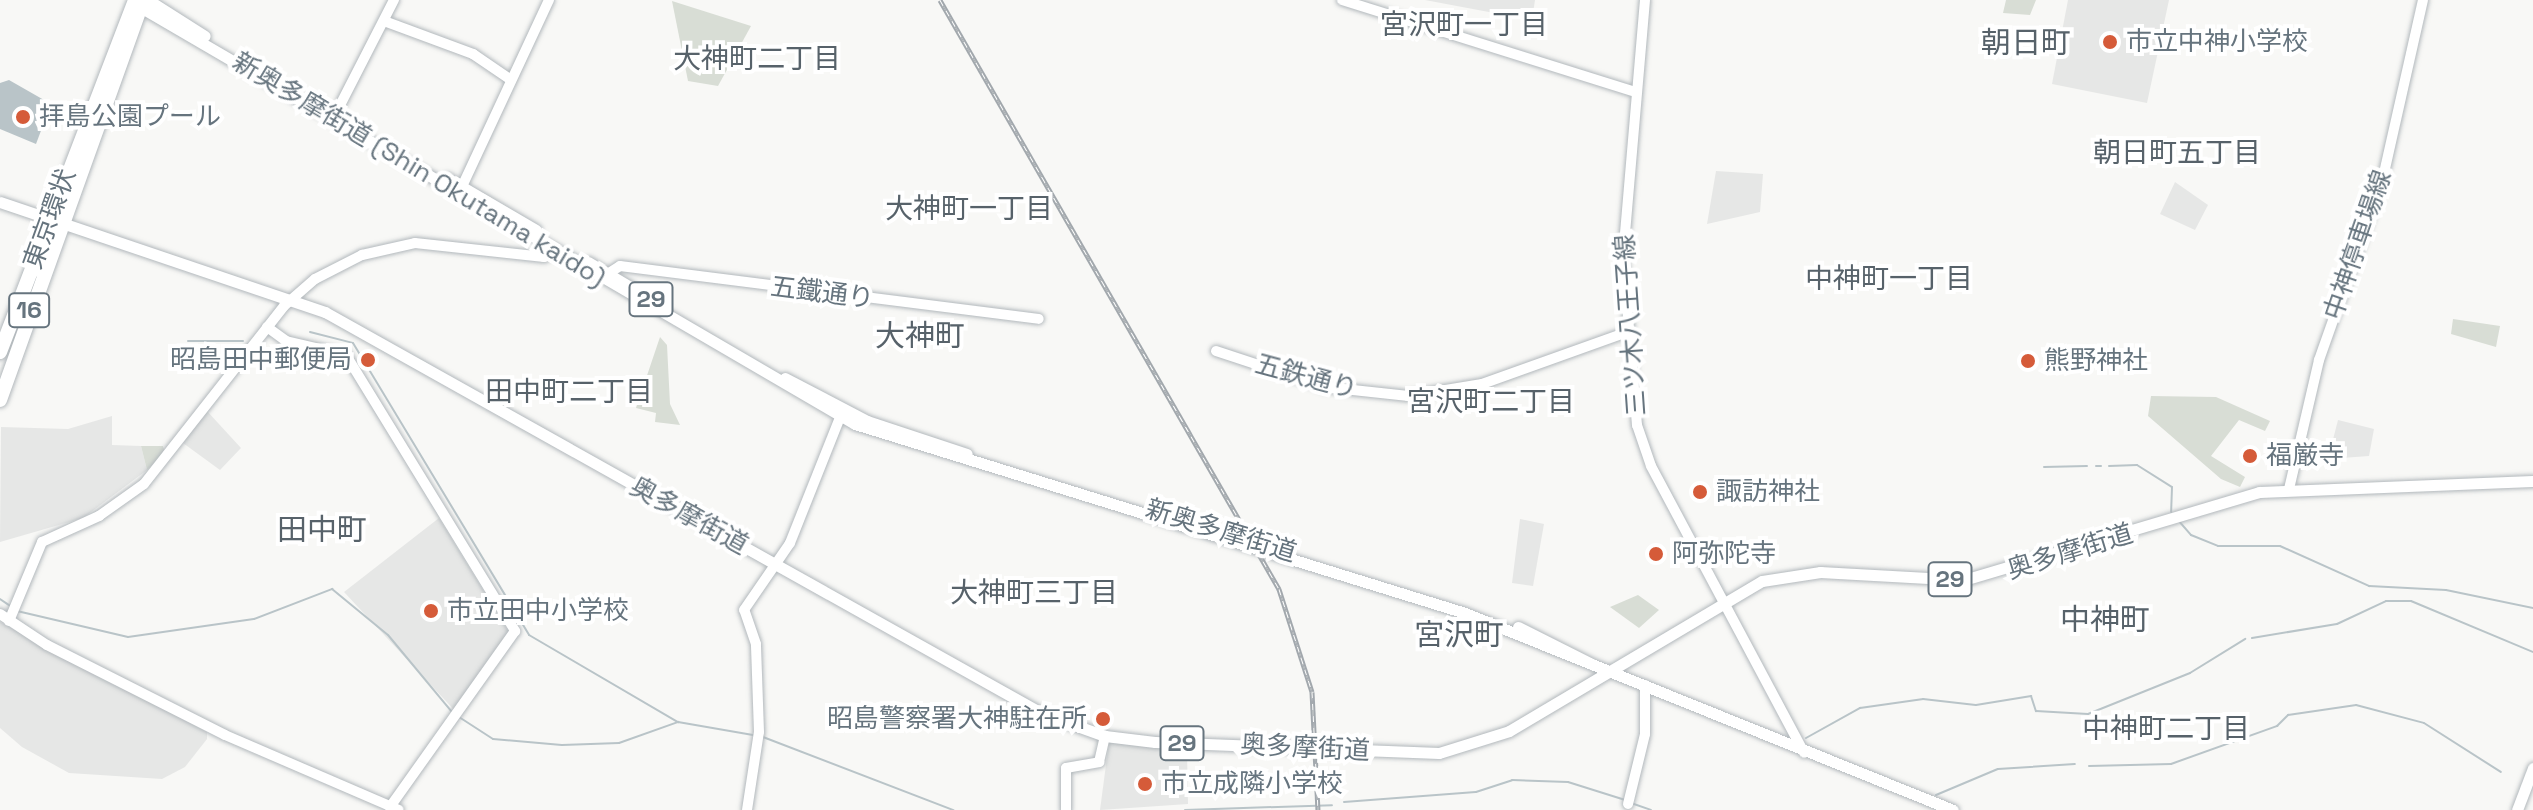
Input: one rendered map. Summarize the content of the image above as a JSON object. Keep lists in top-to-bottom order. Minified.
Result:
{"streets":{"highway":["東京環状","16"],"main road":["新奥多摩街道 (Shin Okutama kaido)","29","奥多摩街道","新奥多摩街道"],"street":["中神停車場線","五鐵通り","三ツ木八王子線","五鉄通り"]},"crossings":[["新奥多摩街道 (Shin Okutama kaido)","東京環状"],["新奥多摩街道 (Shin Okutama kaido)","五鐵通り"],["新奥多摩街道 (Shin Okutama kaido)","29"],["新奥多摩街道 (Shin Okutama kaido)","新奥多摩街道"],["東京環状","29"],["東京環状","奥多摩街道"],["中神停車場線","奥多摩街道"],["三ツ木八王子線","五鉄通り"],["三ツ木八王子線","奥多摩街道"],["三ツ木八王子線","新奥多摩街道"],["奥多摩街道","新奥多摩街道"]],"districts":["宮沢町一丁目","朝日町","大神町二丁目","朝日町五丁目","大神町一丁目","中神町一丁目","大神町","田中町二丁目","宮沢町二丁目","田中町","大神町三丁目","中神町","宮沢町","中神町二丁目"],"places":["市立中神小学校","拝島公園プール","昭島田中郵便局","熊野神社","福厳寺","諏訪神社","阿弥陀寺","市立田中小学校","昭島警察署大神駐在所","市立成隣小学校"]}
